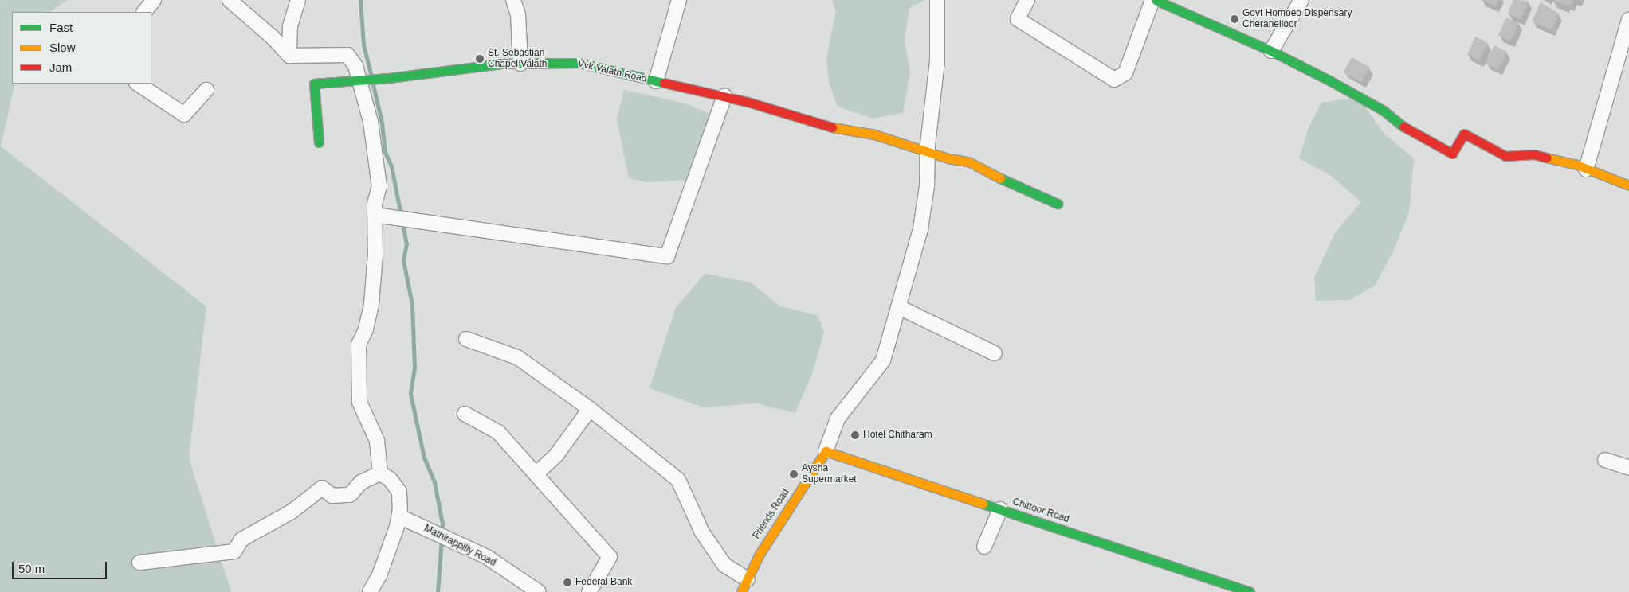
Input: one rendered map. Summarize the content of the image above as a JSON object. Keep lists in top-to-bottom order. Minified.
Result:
{"streets":{"street":["Vvk Valath Road","Chittoor Road","Friends Road","Mathirappilly Road"]},"crossings":[["Chittoor Road","Friends Road"]],"places":["Govt Homoeo Dispensary Cheranelloor","St. Sebastian Chapel Valath","Hotel Chitharam","Aysha Supermarket","Federal Bank"],"legend":["Fast","Slow","Jam"],"scale_bar":"50 m"}
